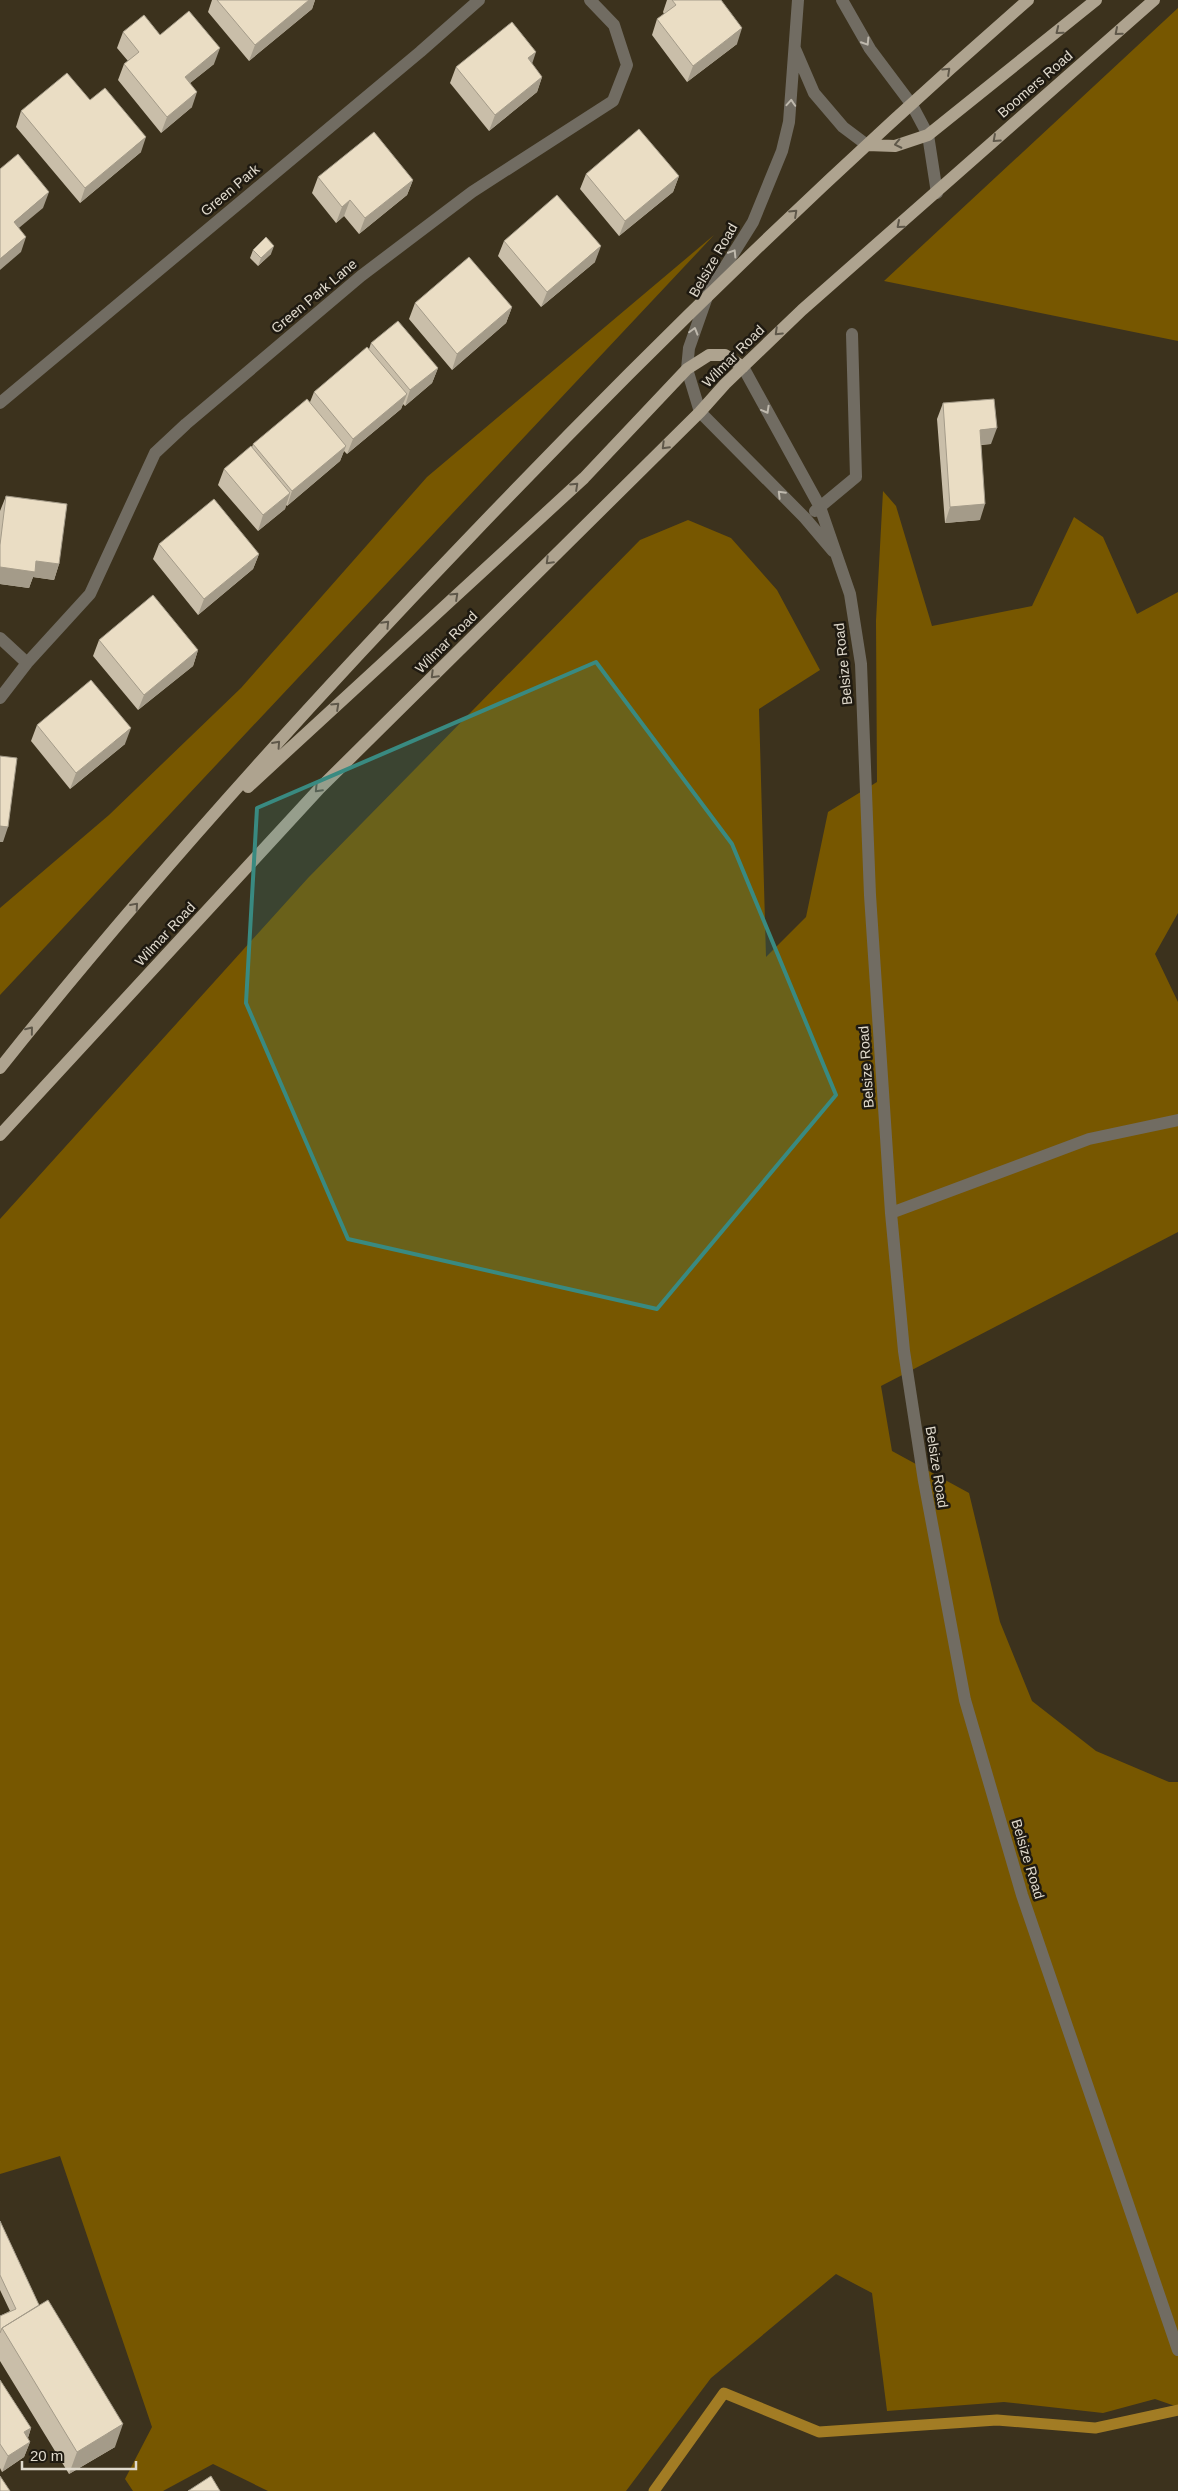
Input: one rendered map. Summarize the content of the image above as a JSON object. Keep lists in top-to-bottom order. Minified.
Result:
{"streets":{"main road":["Boomers Road","Wilmar Road"],"street":["Green Park","Belsize Road","Green Park Lane"]},"crossings":[["Boomers Road","Wilmar Road"],["Belsize Road","Wilmar Road"]],"scale_bar":"20 m"}
